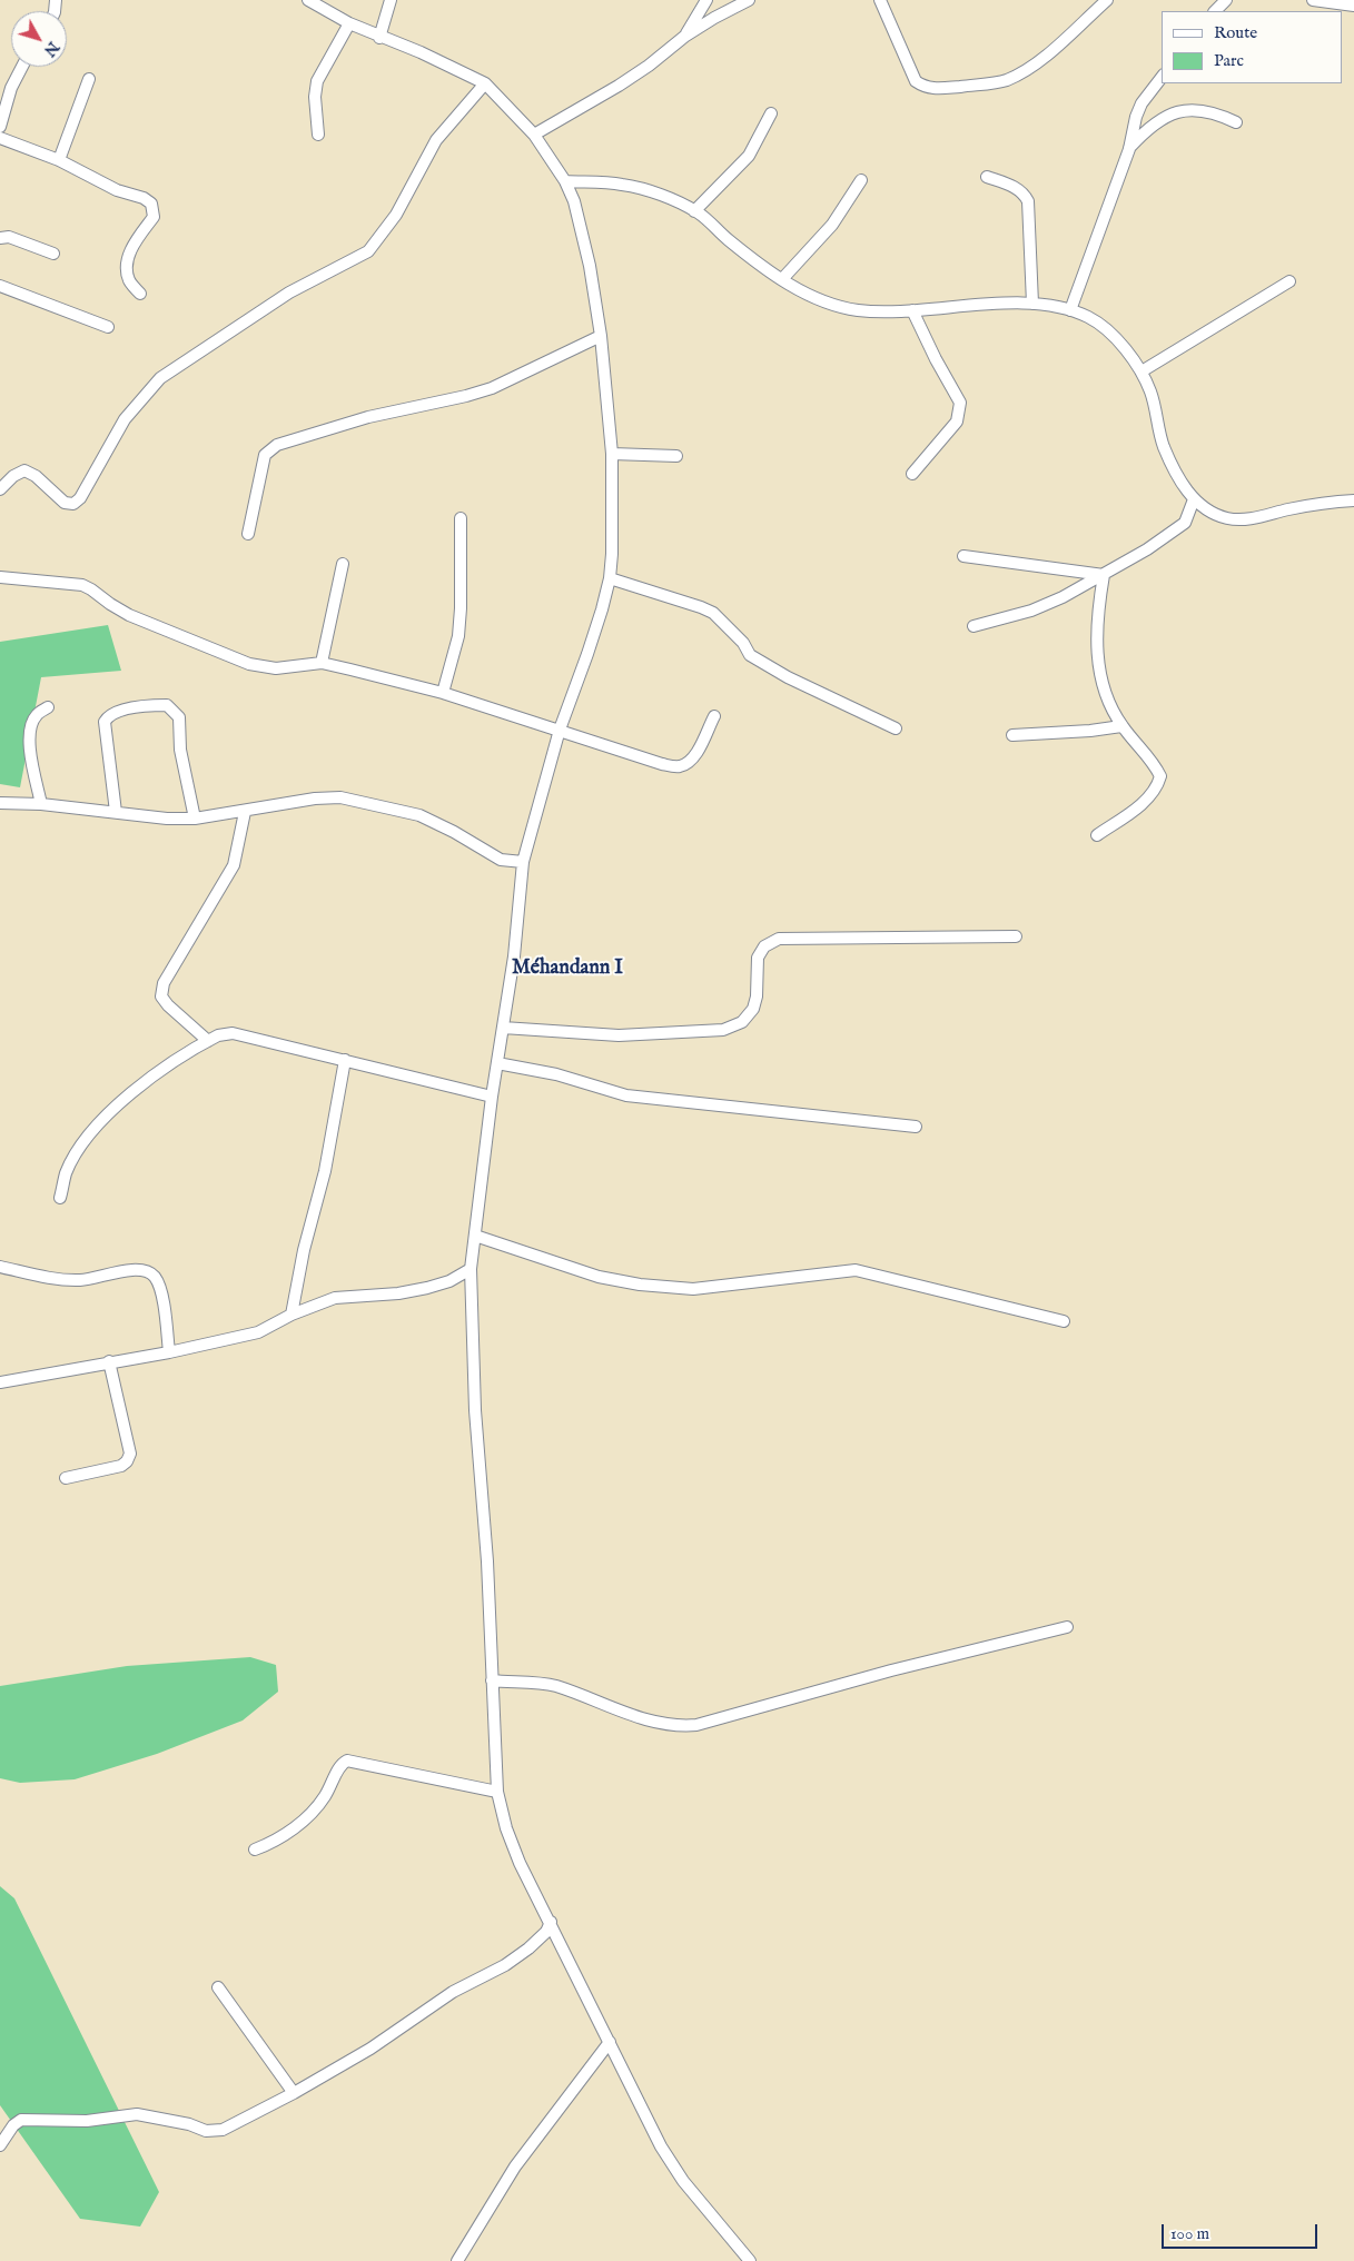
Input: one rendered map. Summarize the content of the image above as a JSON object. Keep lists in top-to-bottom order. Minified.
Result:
{"districts":["Méhandann I"],"legend":["Route","Parc"],"scale_bar":"100 m","north":"bottom right"}
